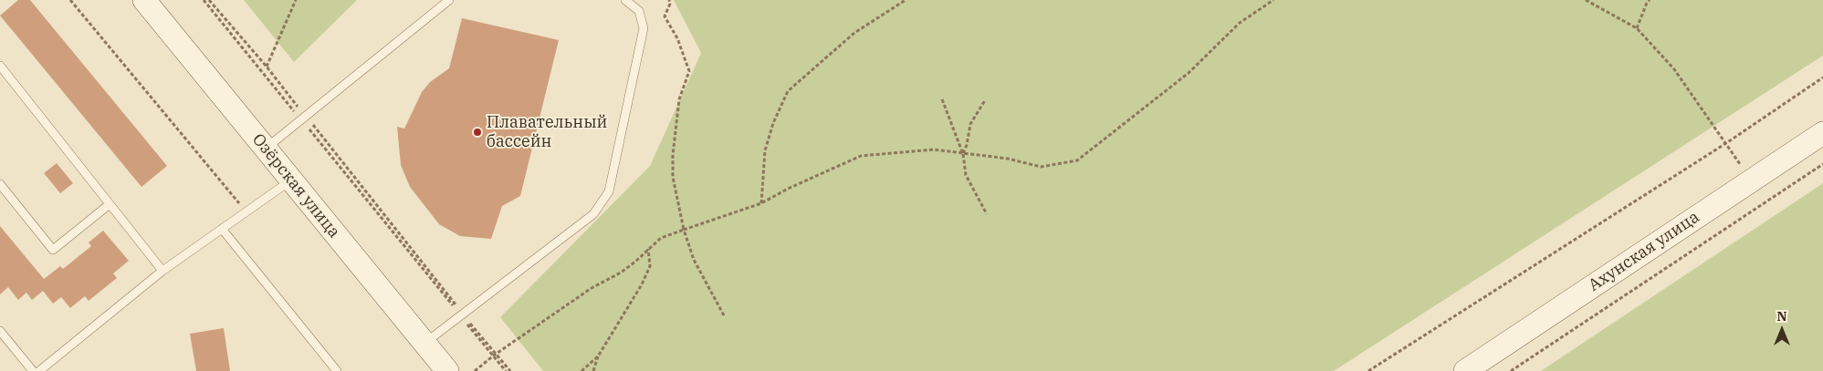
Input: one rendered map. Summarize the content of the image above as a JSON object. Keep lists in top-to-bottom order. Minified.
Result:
{"streets":{"main road":["Озёрская улица","Ахунская улица"]},"places":["Плавательный бассейн"],"north":"top"}
